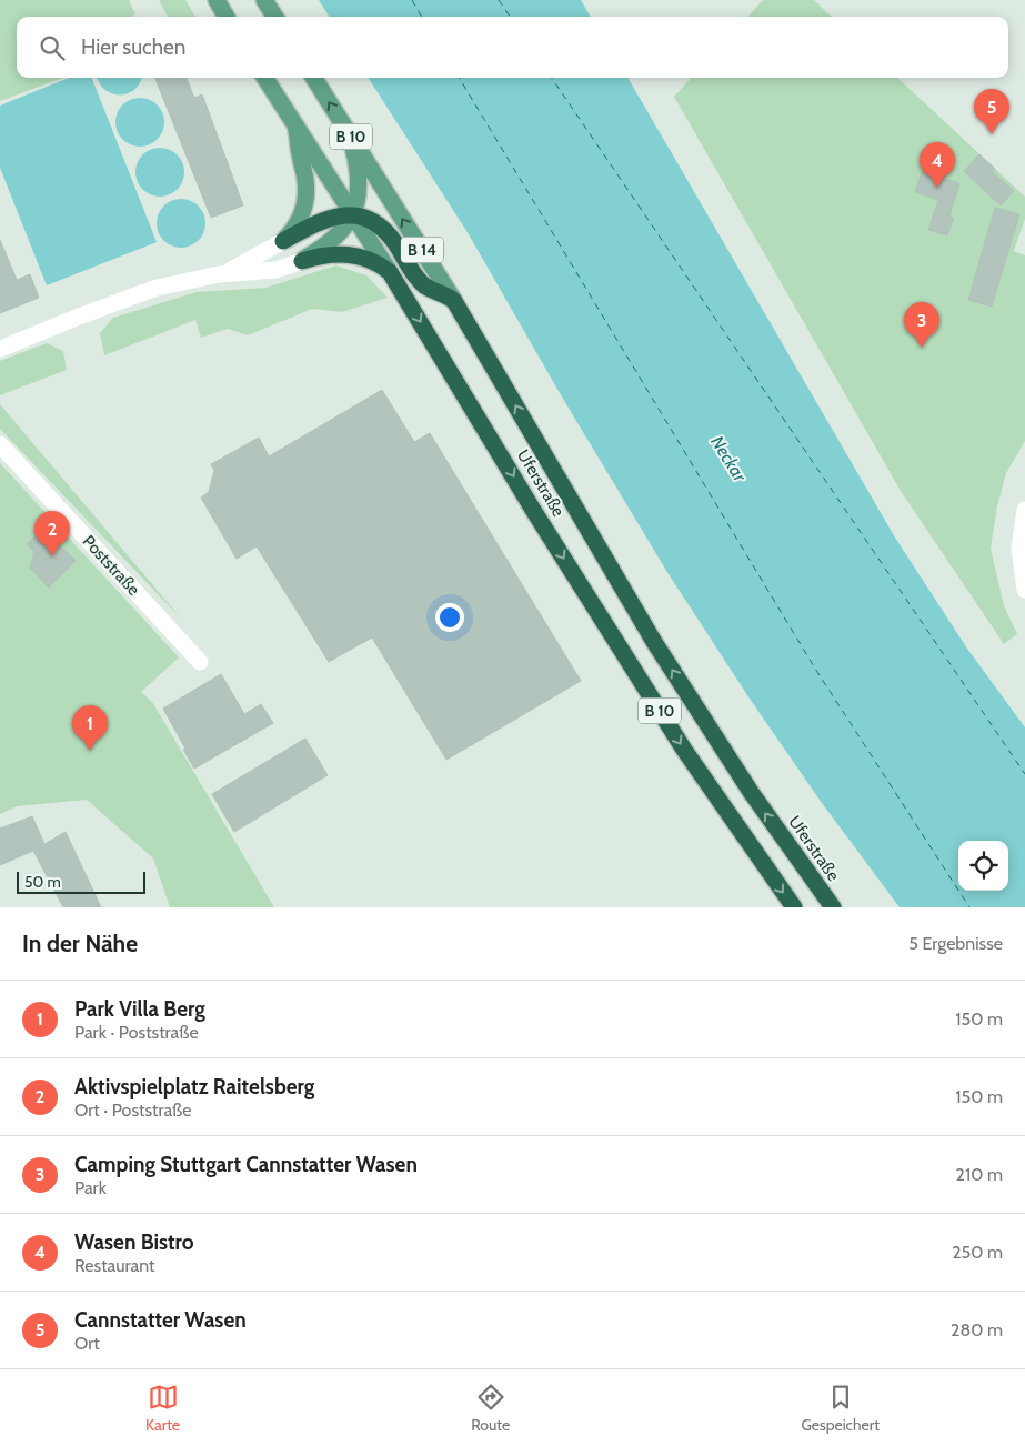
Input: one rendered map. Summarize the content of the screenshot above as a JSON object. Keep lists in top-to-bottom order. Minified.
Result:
{"streets":{"highway":["B 10","Uferstraße"],"main road":["B 14"],"street":["Poststraße"]},"water":["Neckar"],"scale_bar":"50 m","page":{"search":"Hier suchen","pins":["5","4","3","2","1"],"scale":"50 m","heading":["In der Nähe","5 Ergebnisse"],"list":[{"mark":"1","name":"Park Villa Berg","note":"Park · Poststraße","value":"150 m"},{"mark":"2","name":"Aktivspielplatz Raitelsberg","note":"Ort · Poststraße","value":"150 m"},{"mark":"3","name":"Camping Stuttgart Cannstatter Wasen","note":"Park","value":"210 m"},{"mark":"4","name":"Wasen Bistro","note":"Restaurant","value":"250 m"},{"mark":"5","name":"Cannstatter Wasen","note":"Ort","value":"280 m"}],"nav":["Karte","Route","Gespeichert"]}}
